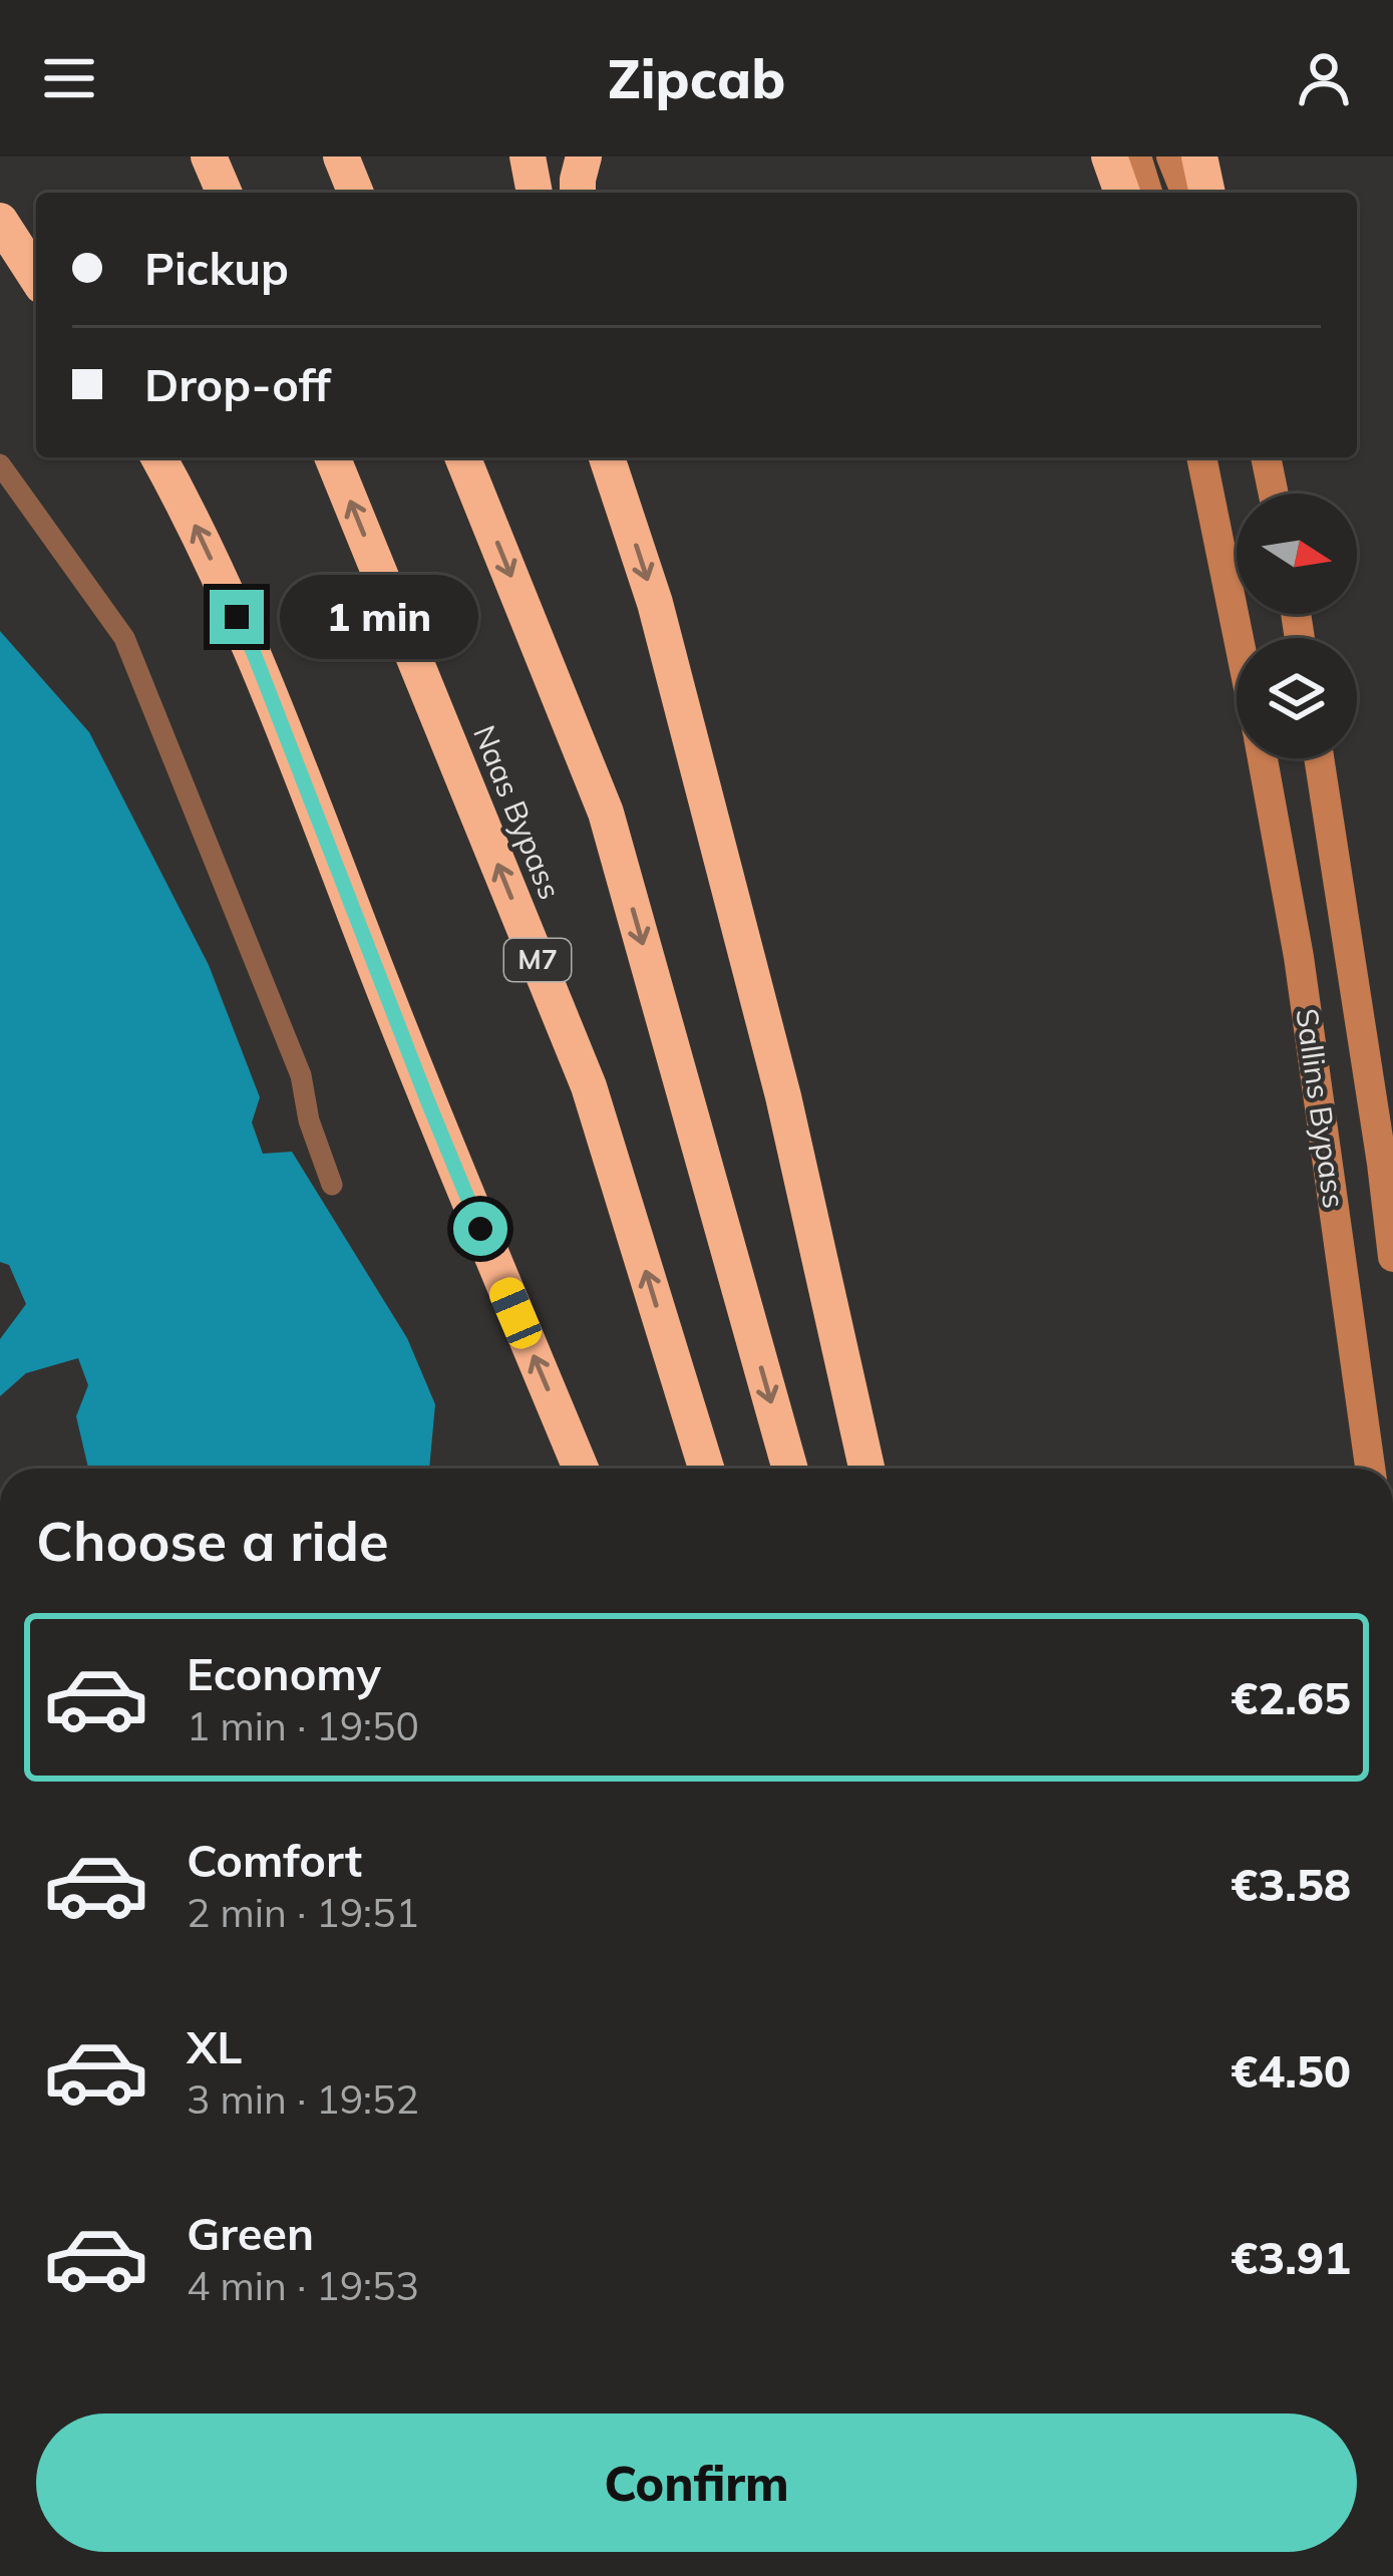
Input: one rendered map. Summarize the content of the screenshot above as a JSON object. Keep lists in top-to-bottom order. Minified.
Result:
{"streets":{"highway":["Naas Bypass","M7"],"main road":["Sallins Bypass"]},"north":"right","page":{"header":"Zipcab","banner":["Pickup","Drop-off"],"bubble":"1 min","heading":"Choose a ride","list":[{"name":"Economy","note":"1 min · 19:50","value":"€2.65"},{"name":"Comfort","note":"2 min · 19:51","value":"€3.58"},{"name":"XL","note":"3 min · 19:52","value":"€4.50"},{"name":"Green","note":"4 min · 19:53","value":"€3.91"}],"buttons":"Confirm"}}
